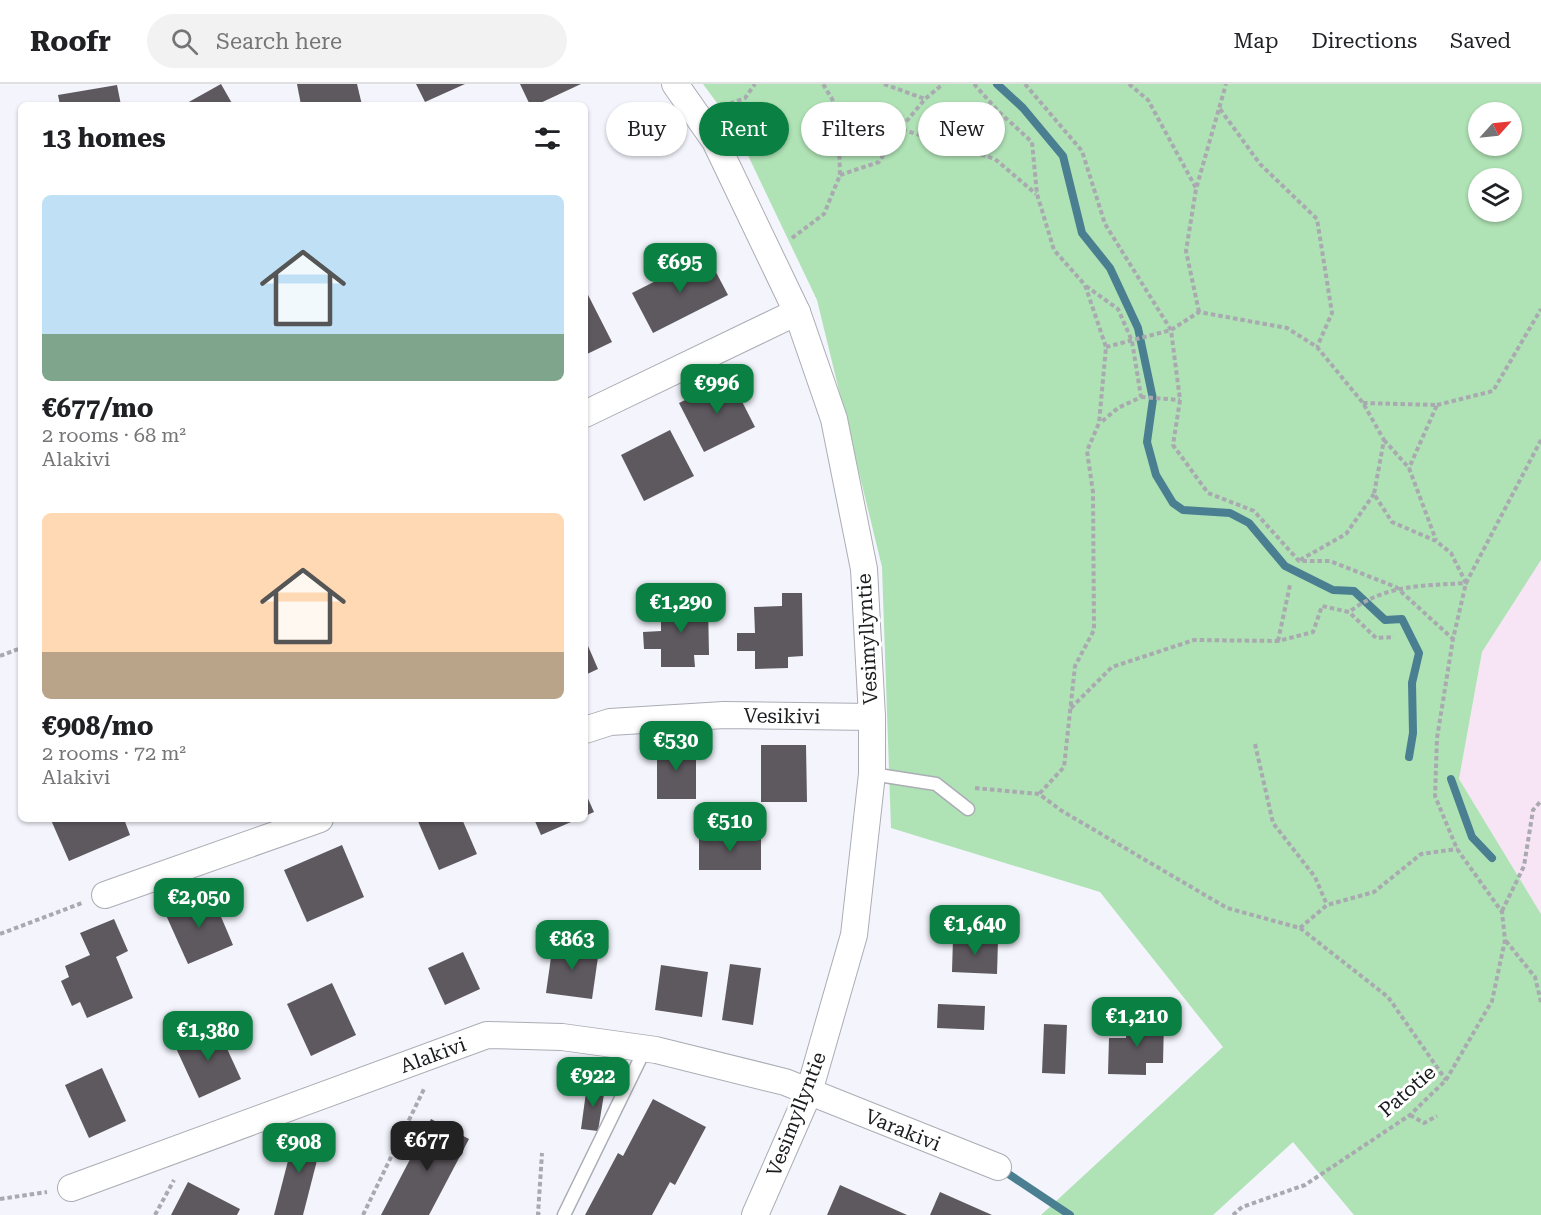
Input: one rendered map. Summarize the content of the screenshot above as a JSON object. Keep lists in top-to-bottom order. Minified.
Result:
{"streets":{"street":["Vesimyllyntie","Vesikivi","Alakivi","Varakivi"],"path":["Patotie"]},"crossings":[["Vesimyllyntie","Vesikivi"],["Vesimyllyntie","Alakivi"],["Vesimyllyntie","Varakivi"],["Alakivi","Varakivi"]],"north":"top right","page":{"header":"Roofr","search":"Search here","nav":["Map","Directions","Saved"],"chip":["Buy","Rent","Filters","New"],"heading":"13 homes","list":[{"name":"€677/mo","note":"2 rooms · 68 m² · Alakivi"},{"name":"€908/mo","note":"2 rooms · 72 m² · Alakivi"}],"price":["€695","€996","€1,290","€530","€510","€2,050","€1,640","€863","€1,210","€1,380","€922","€677","€908"]}}
